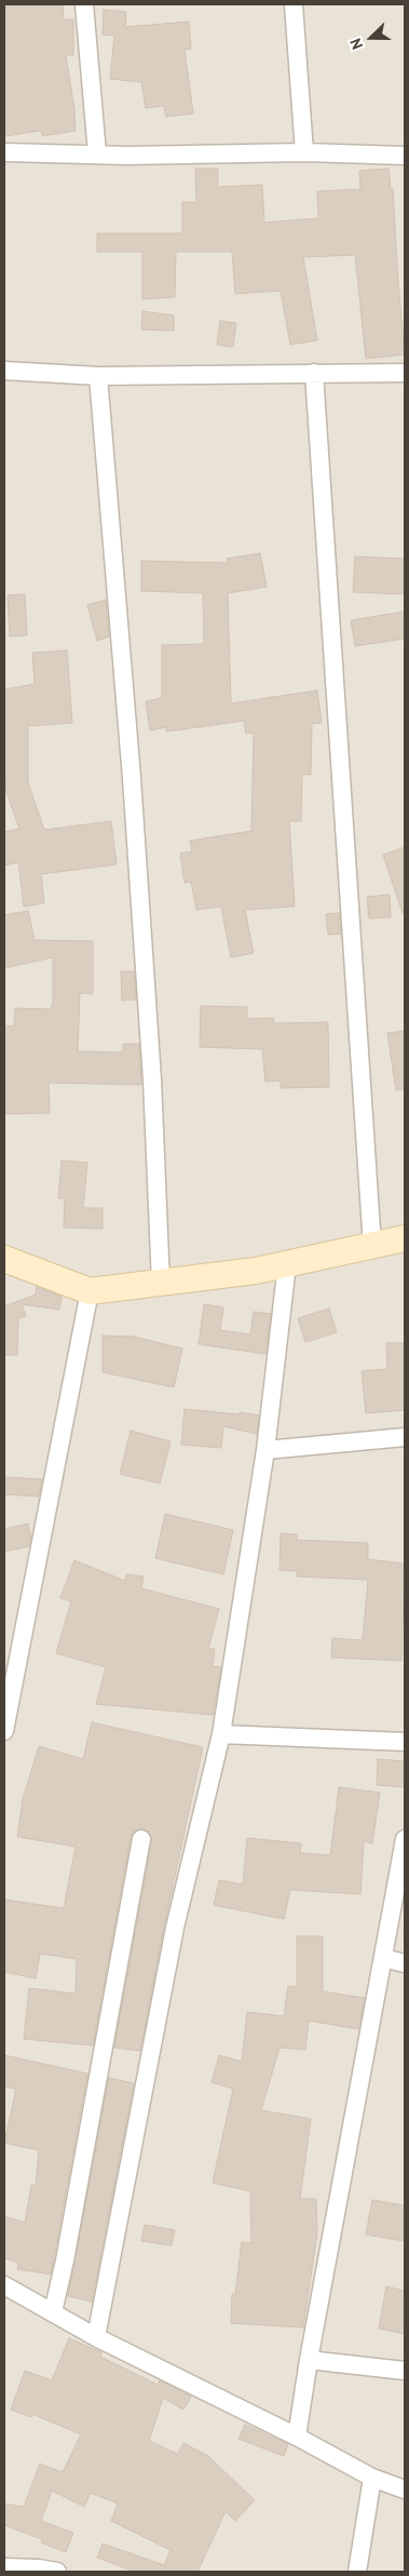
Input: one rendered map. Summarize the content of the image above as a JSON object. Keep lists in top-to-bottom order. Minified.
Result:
{"north":"left"}
